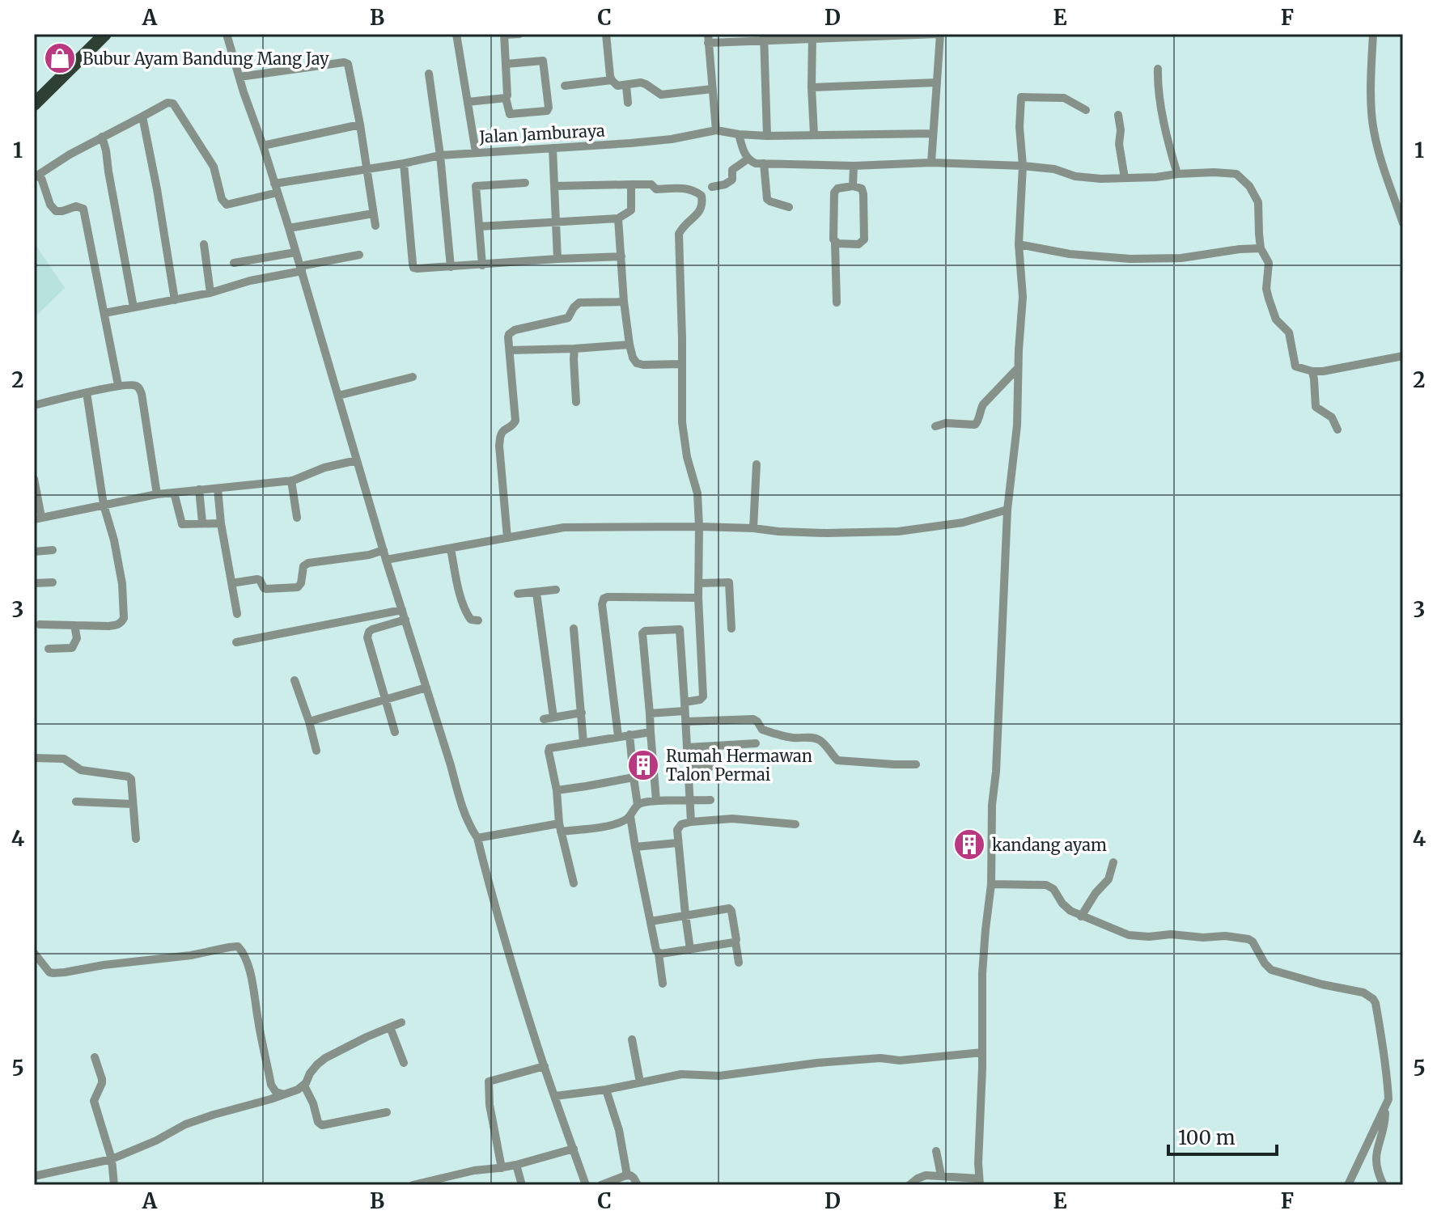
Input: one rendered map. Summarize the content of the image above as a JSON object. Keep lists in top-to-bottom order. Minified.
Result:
{"streets":{"street":["Jalan Jamburaya"]},"places":{"shop":["Bubur Ayam Bandung Mang Jay"],"building":["Rumah Hermawan Talon Permai","kandang ayam"]},"scale_bar":"100 m","grid":{"columns":["A","B","C","D","E","F"],"rows":["1","2","3","4","5"]}}
